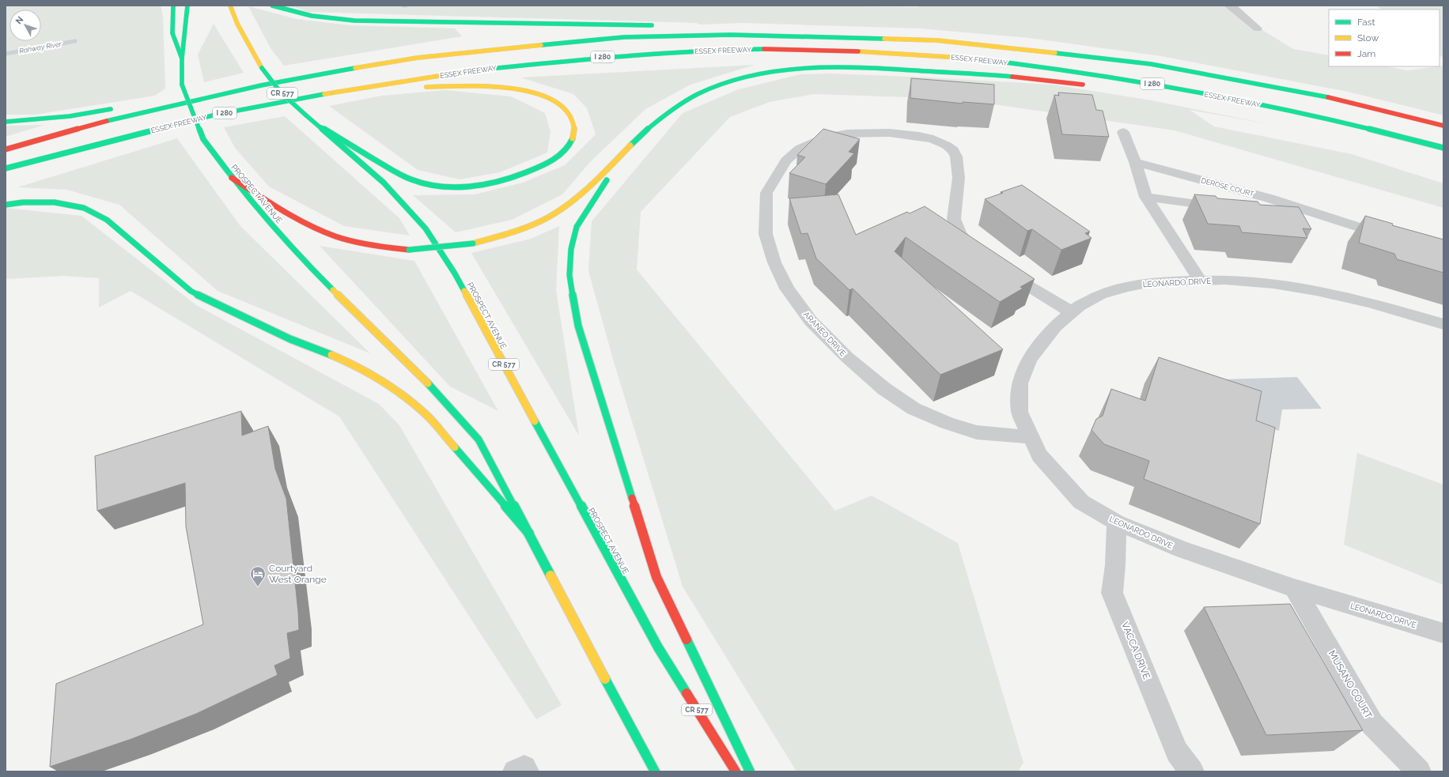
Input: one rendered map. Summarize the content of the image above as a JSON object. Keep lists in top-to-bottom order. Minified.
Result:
{"streets":{"main road":["ESSEX FREEWAY","I 280","CR 577","PROSPECT AVENUE"],"street":["DEROSE COURT","LEONARDO DRIVE","ARANEO DRIVE","VACCA DRIVE","MUSANO COURT"]},"crossings":[["LEONARDO DRIVE","ARANEO DRIVE"],["LEONARDO DRIVE","VACCA DRIVE"],["LEONARDO DRIVE","MUSANO COURT"]],"water":["Rahway River"],"places":{"hotel":["Courtyard West Orange"]},"legend":["Fast","Slow","Jam"],"north":"top left"}
